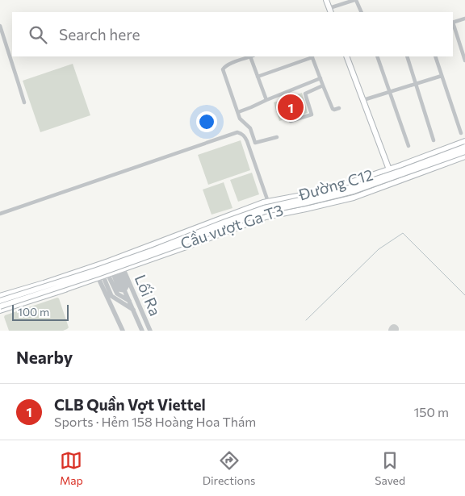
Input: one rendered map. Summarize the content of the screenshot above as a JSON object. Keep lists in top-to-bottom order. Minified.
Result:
{"streets":{"main road":["Đường C12","Cầu vượt Ga T3"],"street":["Lối Ra"]},"crossings":[["Đường C12","Cầu vượt Ga T3"],["Đường C12","Lối Ra"]],"scale_bar":"100 m","page":{"search":"Search here","pins":"1","scale":"100 m","heading":"Nearby","list":[{"mark":"1","name":"CLB Quần Vợt Viettel","note":"Sports · Hẻm 158 Hoàng Hoa Thám","value":"150 m"}],"nav":["Map","Directions","Saved"]}}
